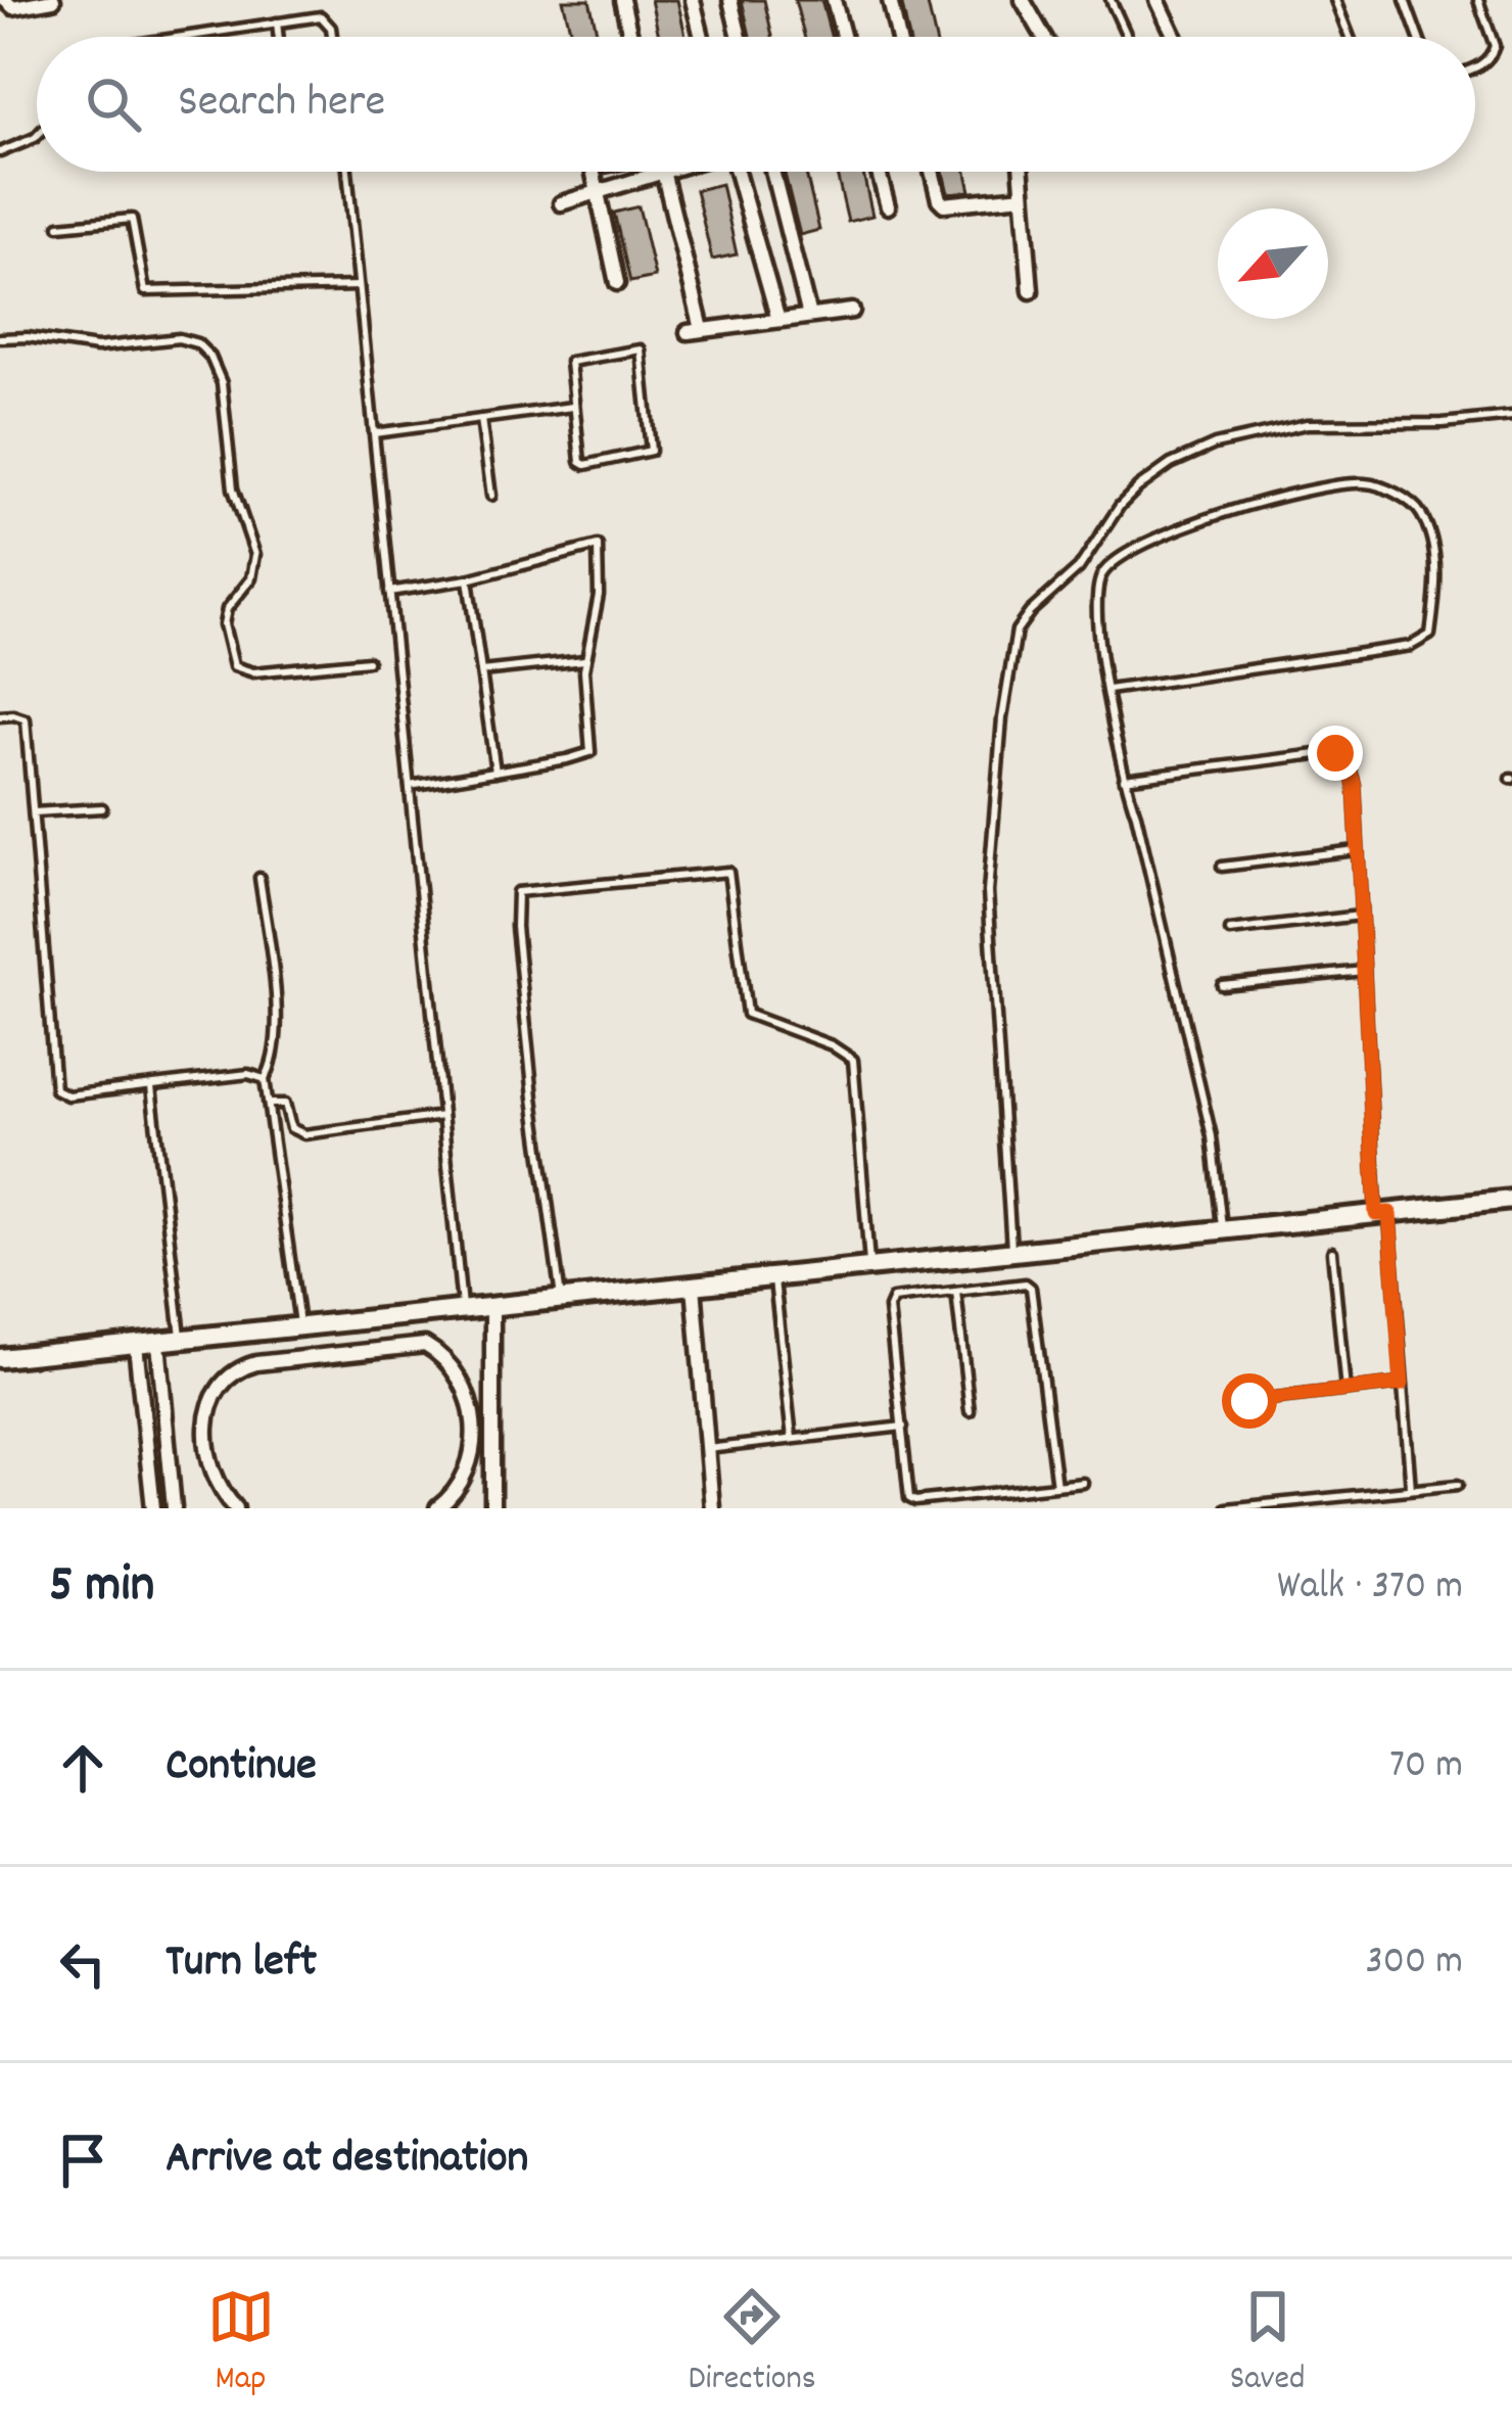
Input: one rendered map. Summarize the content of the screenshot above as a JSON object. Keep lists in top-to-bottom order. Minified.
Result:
{"north":"bottom left","page":{"search":"Search here","heading":["5 min","Walk · 370 m"],"list":[["Continue","70 m"],["Turn left","300 m"],"Arrive at destination"],"nav":["Map","Directions","Saved"]}}
